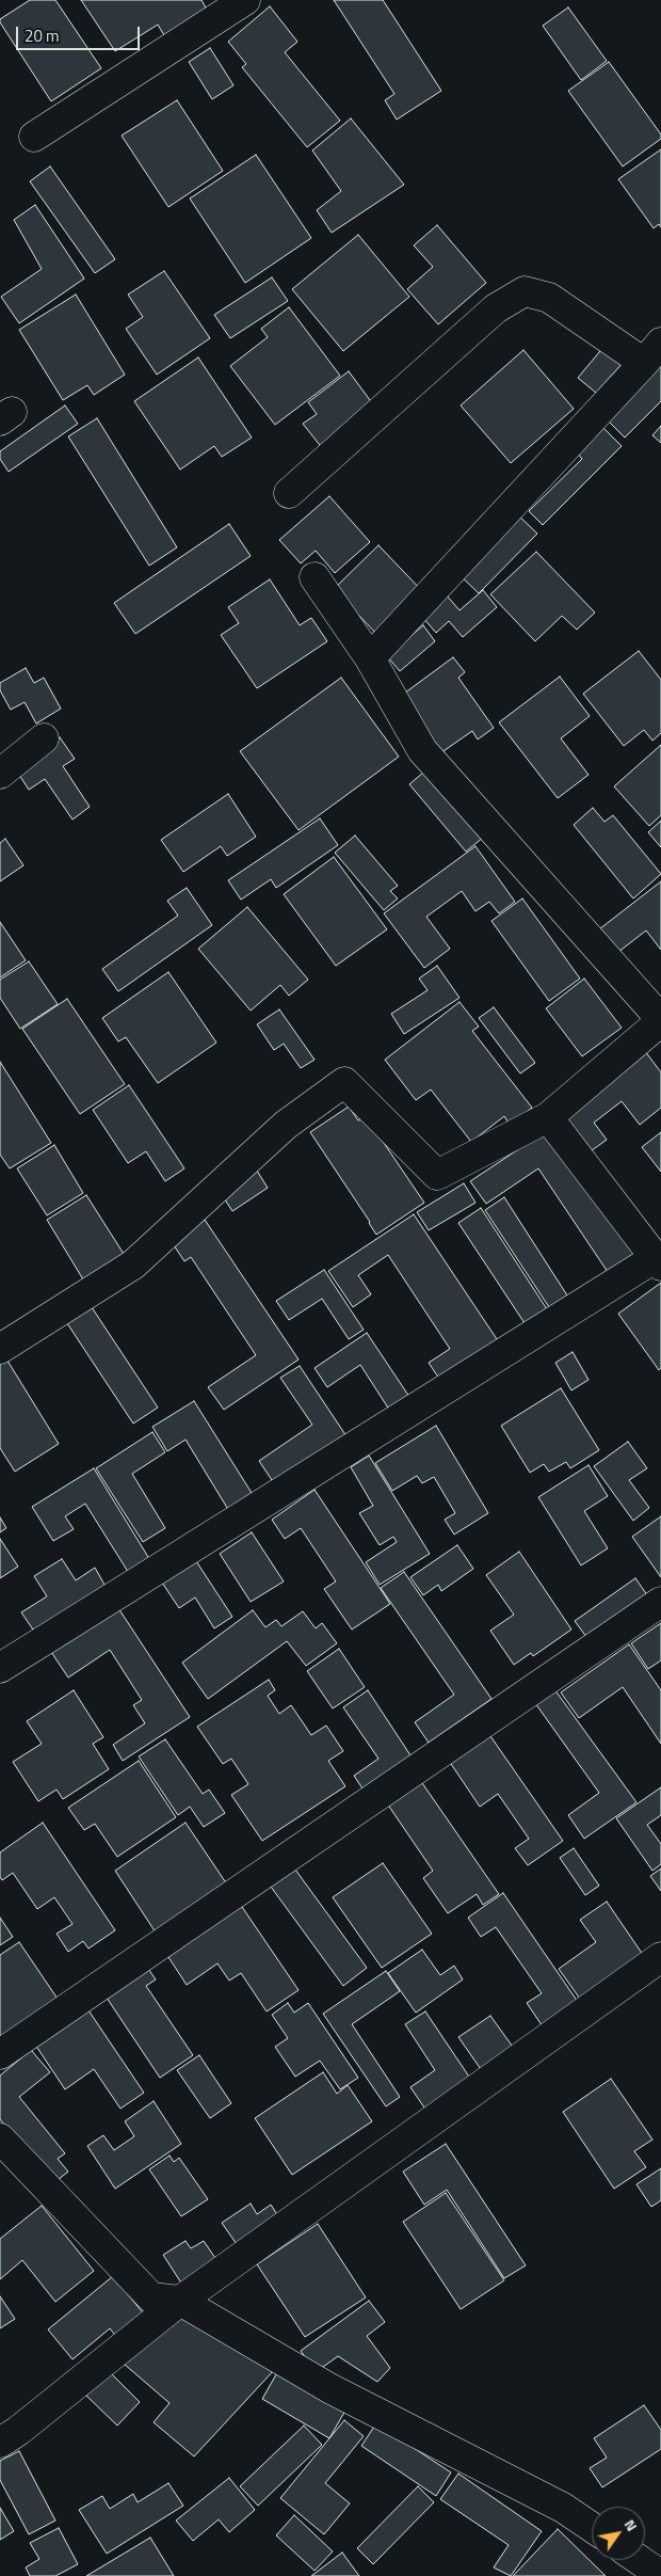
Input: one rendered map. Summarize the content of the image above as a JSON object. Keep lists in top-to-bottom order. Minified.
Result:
{"scale_bar":"20 m","north":"top right"}
